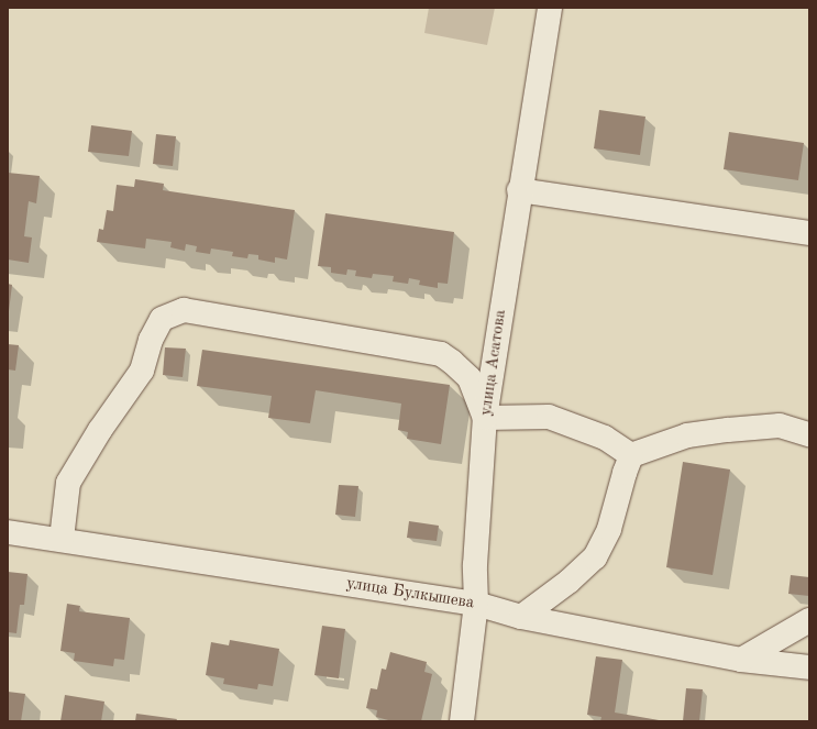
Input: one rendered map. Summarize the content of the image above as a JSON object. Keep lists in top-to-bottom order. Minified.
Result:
{"streets":{"street":["улица Асатова","улица Булкышева"]},"crossings":[["улица Асатова","улица Булкышева"]]}
